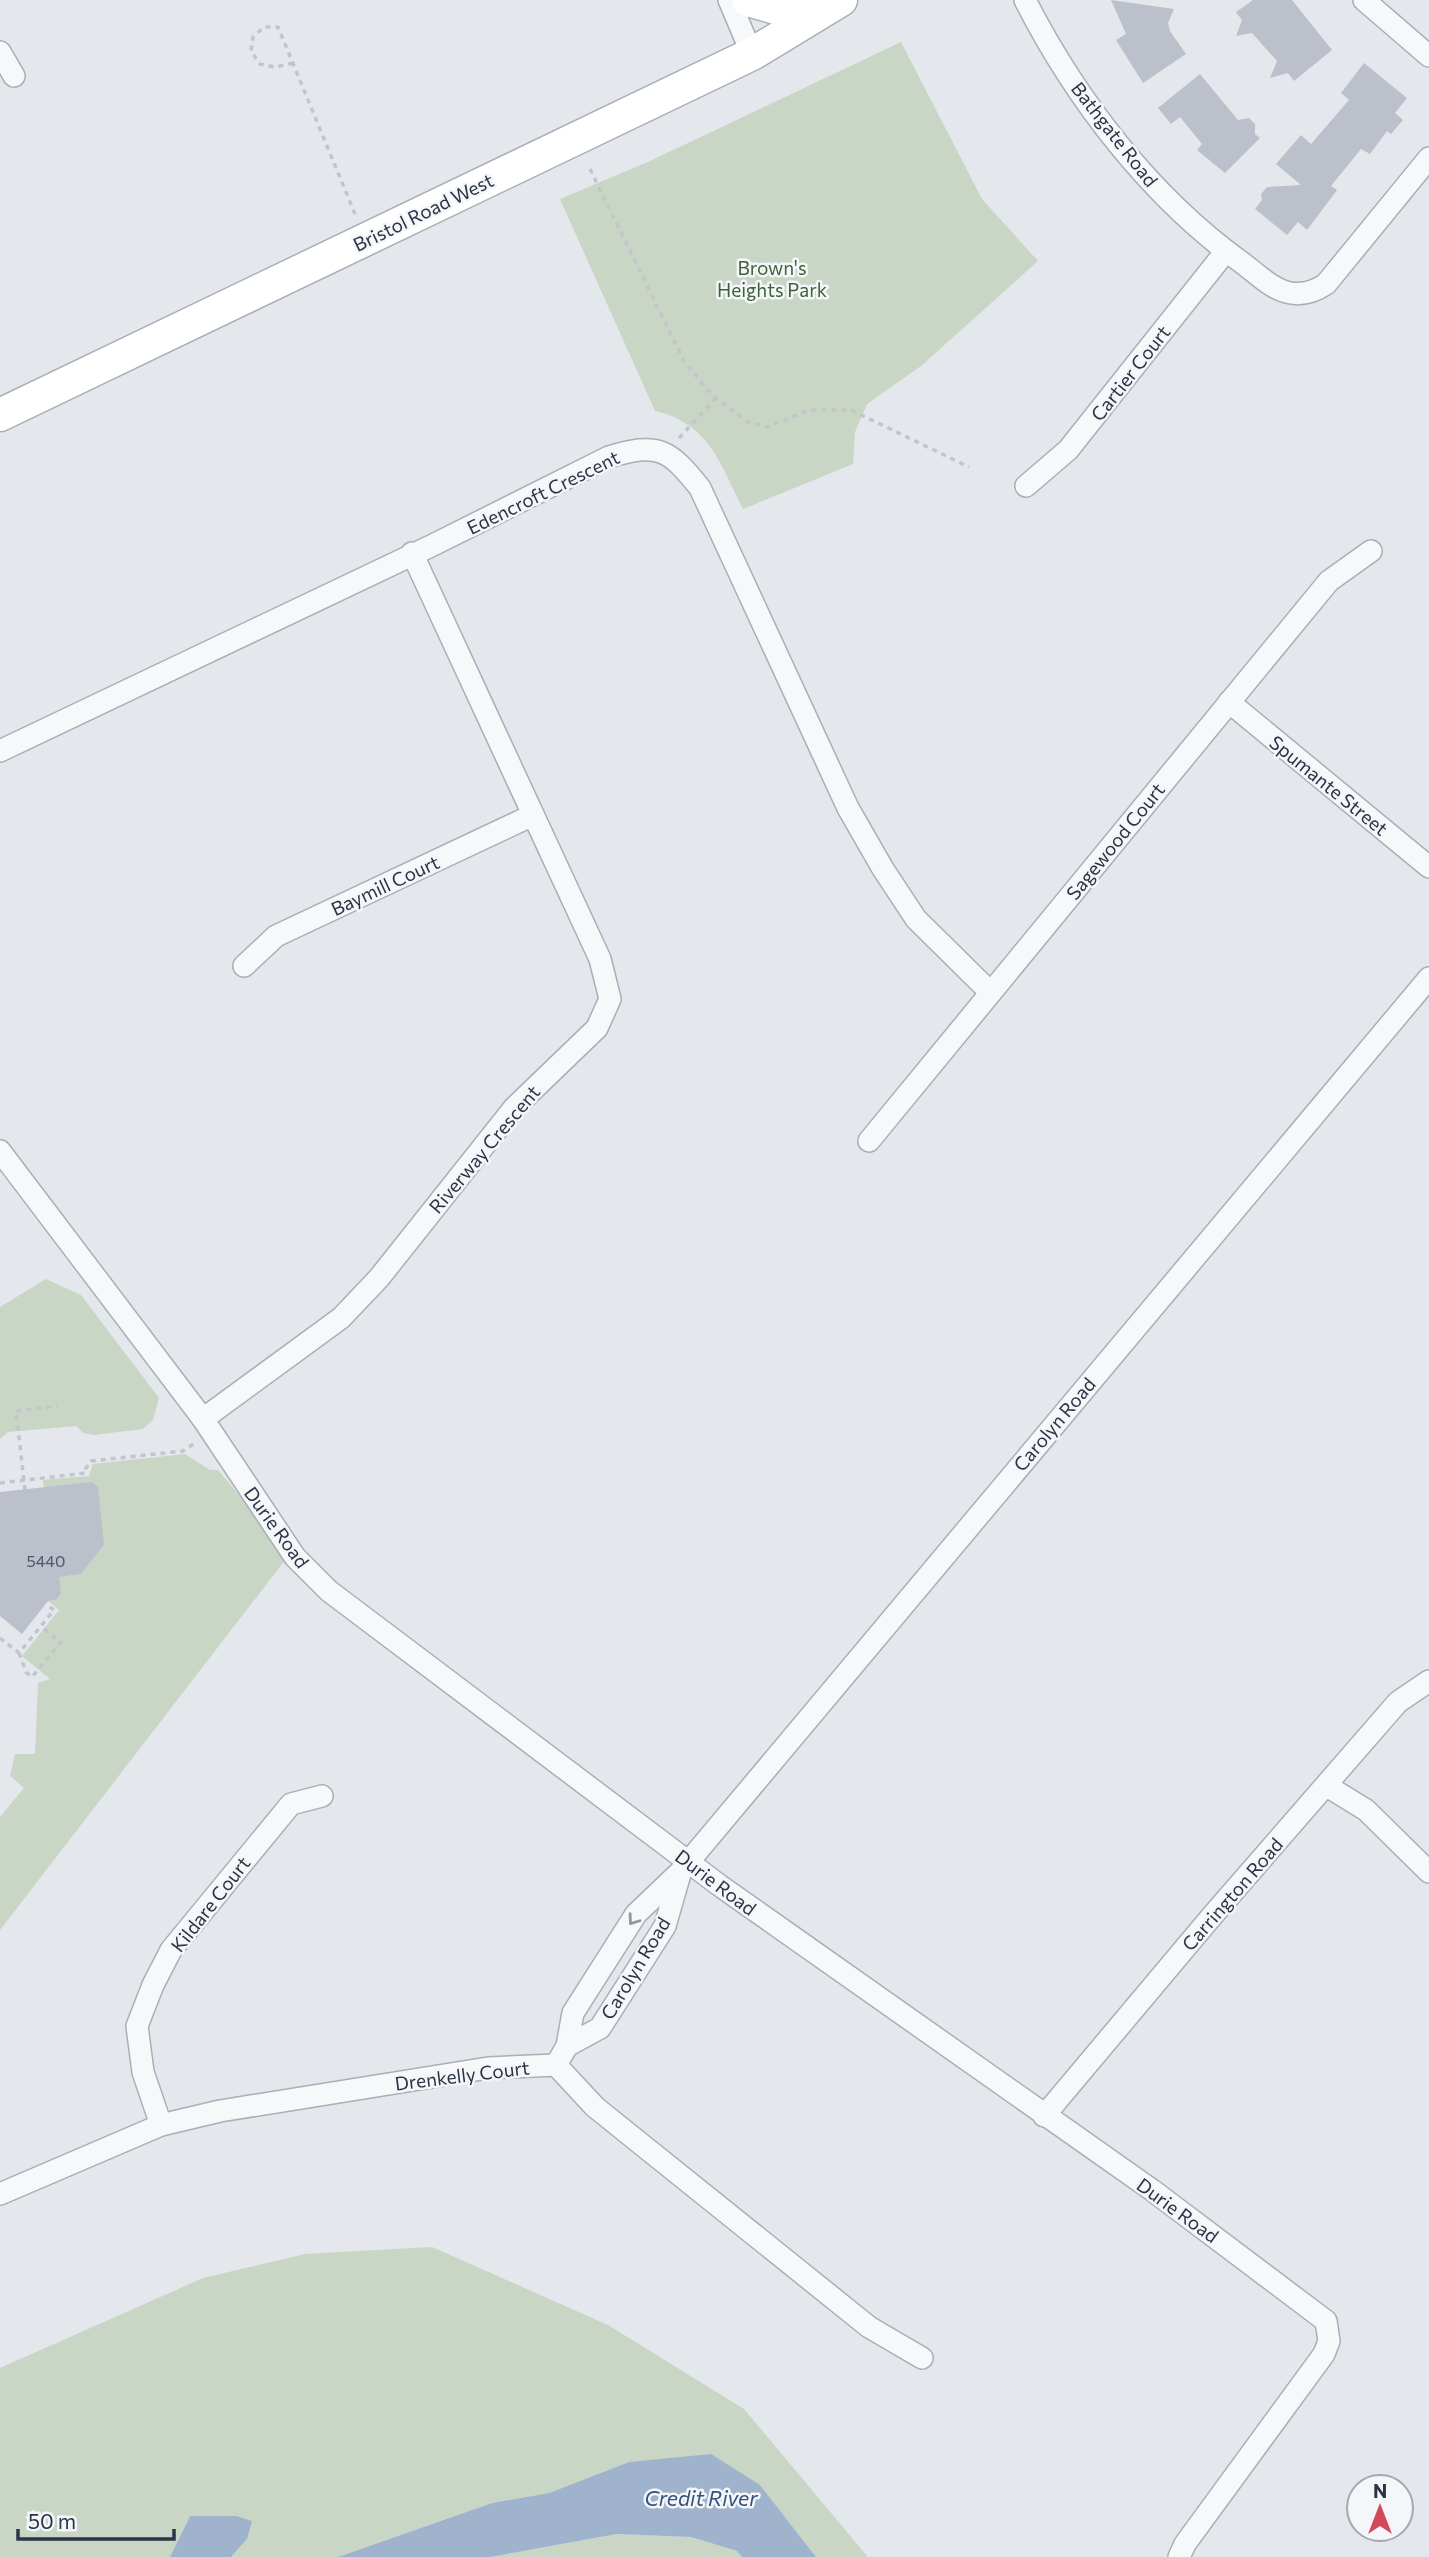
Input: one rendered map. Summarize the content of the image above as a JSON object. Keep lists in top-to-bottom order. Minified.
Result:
{"streets":{"street":["Bathgate Road","Bristol Road West","Cartier Court","Edencroft Crescent","Spumante Street","Sagewood Court","Baymill Court","Riverway Crescent","Carolyn Road","Durie Road","Carrington Road","Kildare Court","Drenkelly Court"]},"crossings":[["Bathgate Road","Cartier Court"],["Edencroft Crescent","Riverway Crescent"],["Spumante Street","Sagewood Court"],["Baymill Court","Riverway Crescent"],["Riverway Crescent","Durie Road"],["Carolyn Road","Durie Road"],["Carolyn Road","Drenkelly Court"],["Durie Road","Carrington Road"],["Kildare Court","Drenkelly Court"]],"water":["Credit River"],"parks":["Brown's Heights Park"],"house_numbers":["5440"],"scale_bar":"50 m","north":"top"}
